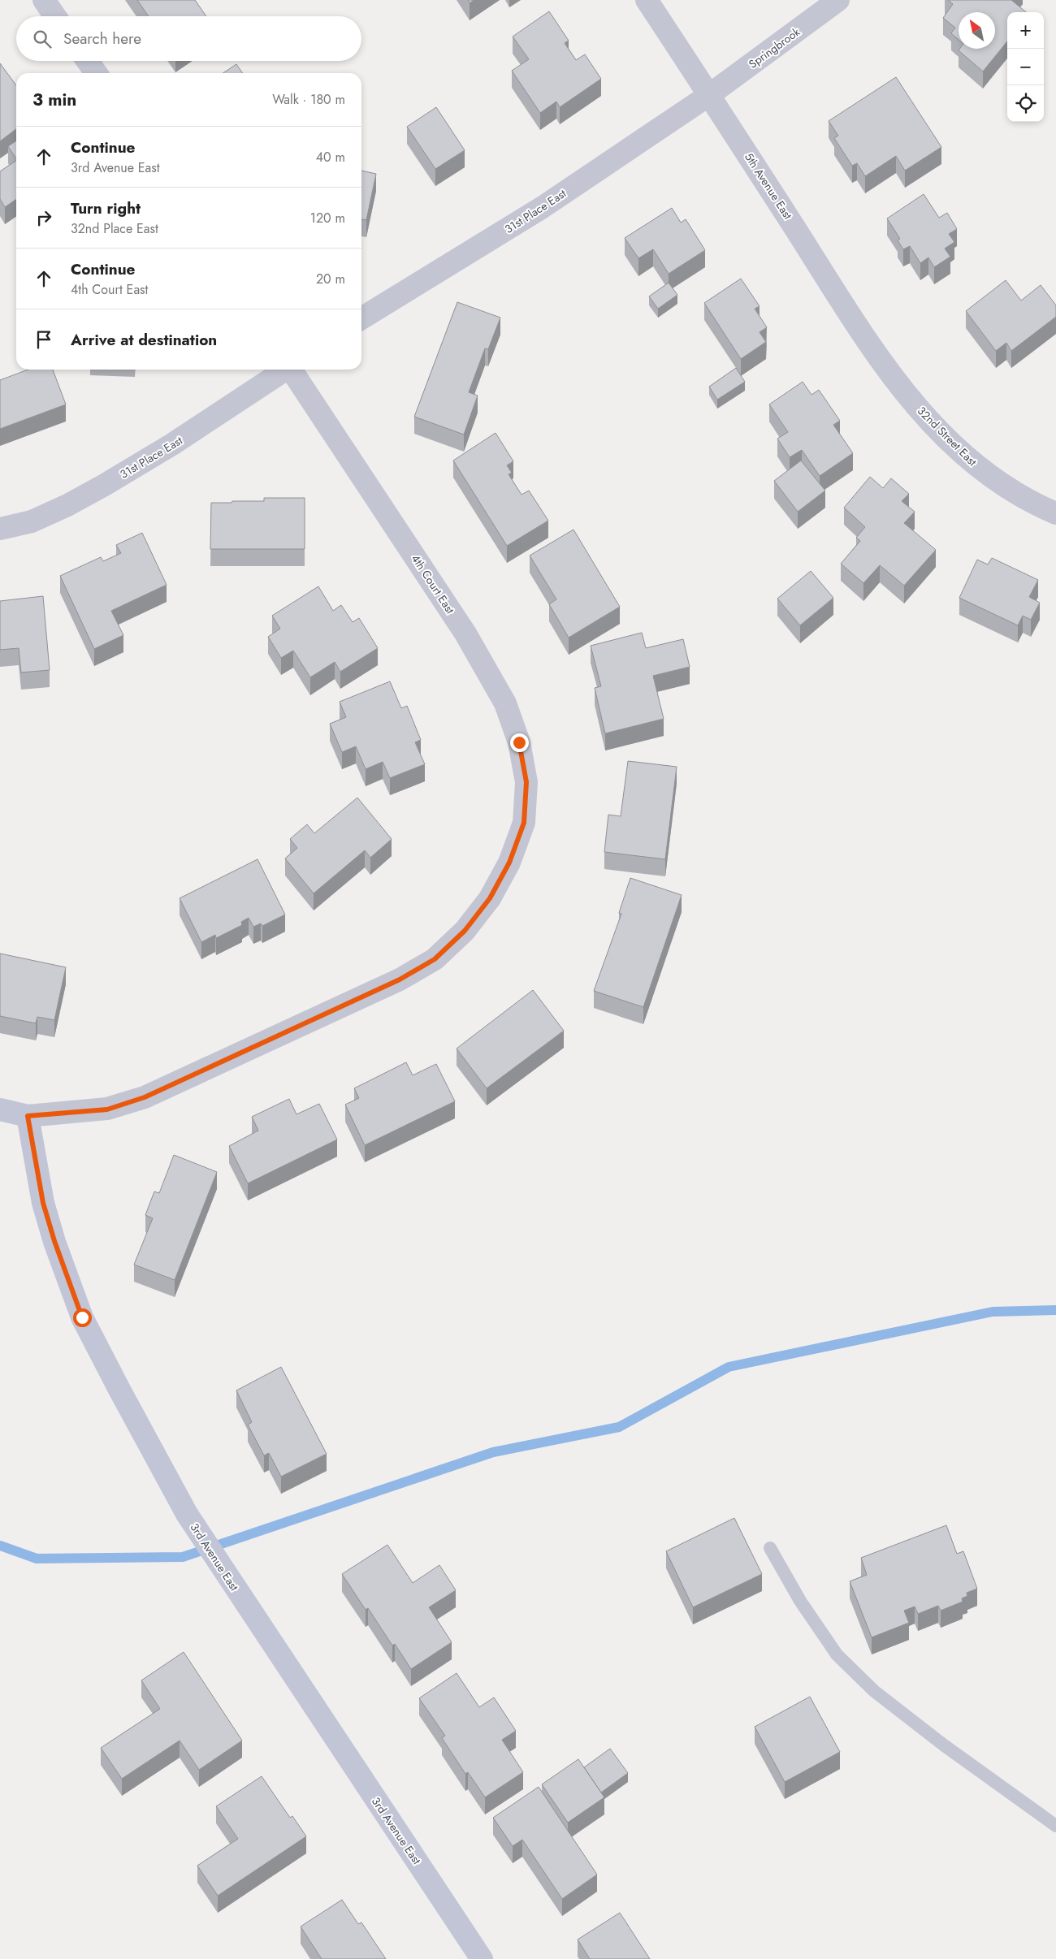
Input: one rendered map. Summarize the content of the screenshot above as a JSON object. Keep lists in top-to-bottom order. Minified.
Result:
{"streets":{"street":["Springbrook","5th Avenue East","31st Place East","32nd Street East","4th Court East","3rd Avenue East"]},"crossings":[["Springbrook","5th Avenue East"],["Springbrook","31st Place East"],["5th Avenue East","31st Place East"],["5th Avenue East","32nd Street East"],["4th Court East","3rd Avenue East"]],"north":"top left","page":{"map_buttons":["+","−"],"search":"Search here","heading":["3 min","Walk · 180 m"],"list":[["Continue","3rd Avenue East","40 m"],["Turn right","32nd Place East","120 m"],["Continue","4th Court East","20 m"],"Arrive at destination"]}}
